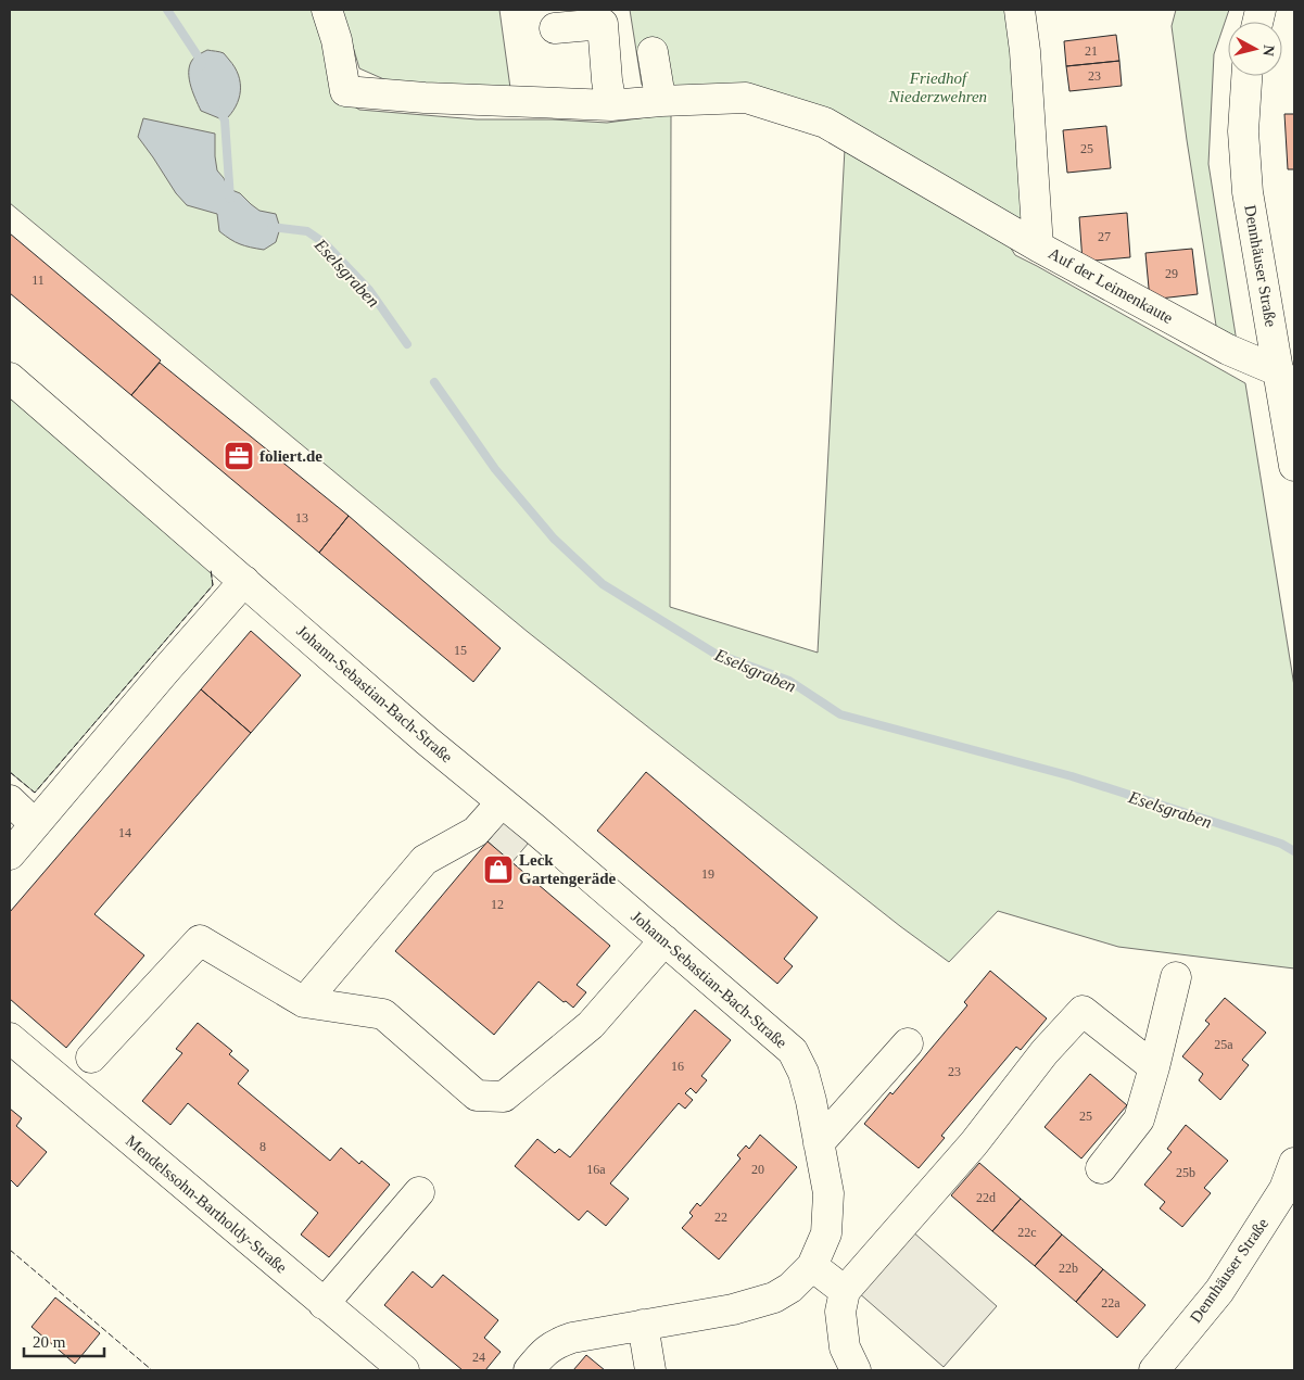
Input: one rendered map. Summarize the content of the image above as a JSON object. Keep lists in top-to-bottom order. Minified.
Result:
{"streets":{"street":["Dennhäuser Straße","Auf der Leimenkaute","Johann-Sebastian-Bach-Straße","Mendelssohn-Bartholdy-Straße"]},"crossings":[["Dennhäuser Straße","Auf der Leimenkaute"]],"water":["Eselsgraben"],"parks":["Friedhof Niederzwehren"],"places":{"office":["foliert.de"],"shop":["Leck Gartengeräde"]},"house_numbers":["21","23","25","27","29","11","13","15","14","19","12","25a","16","23","25","8","16a","20","25b","22d","22","22c","22b","22a","24"],"scale_bar":"20 m","north":"right"}
